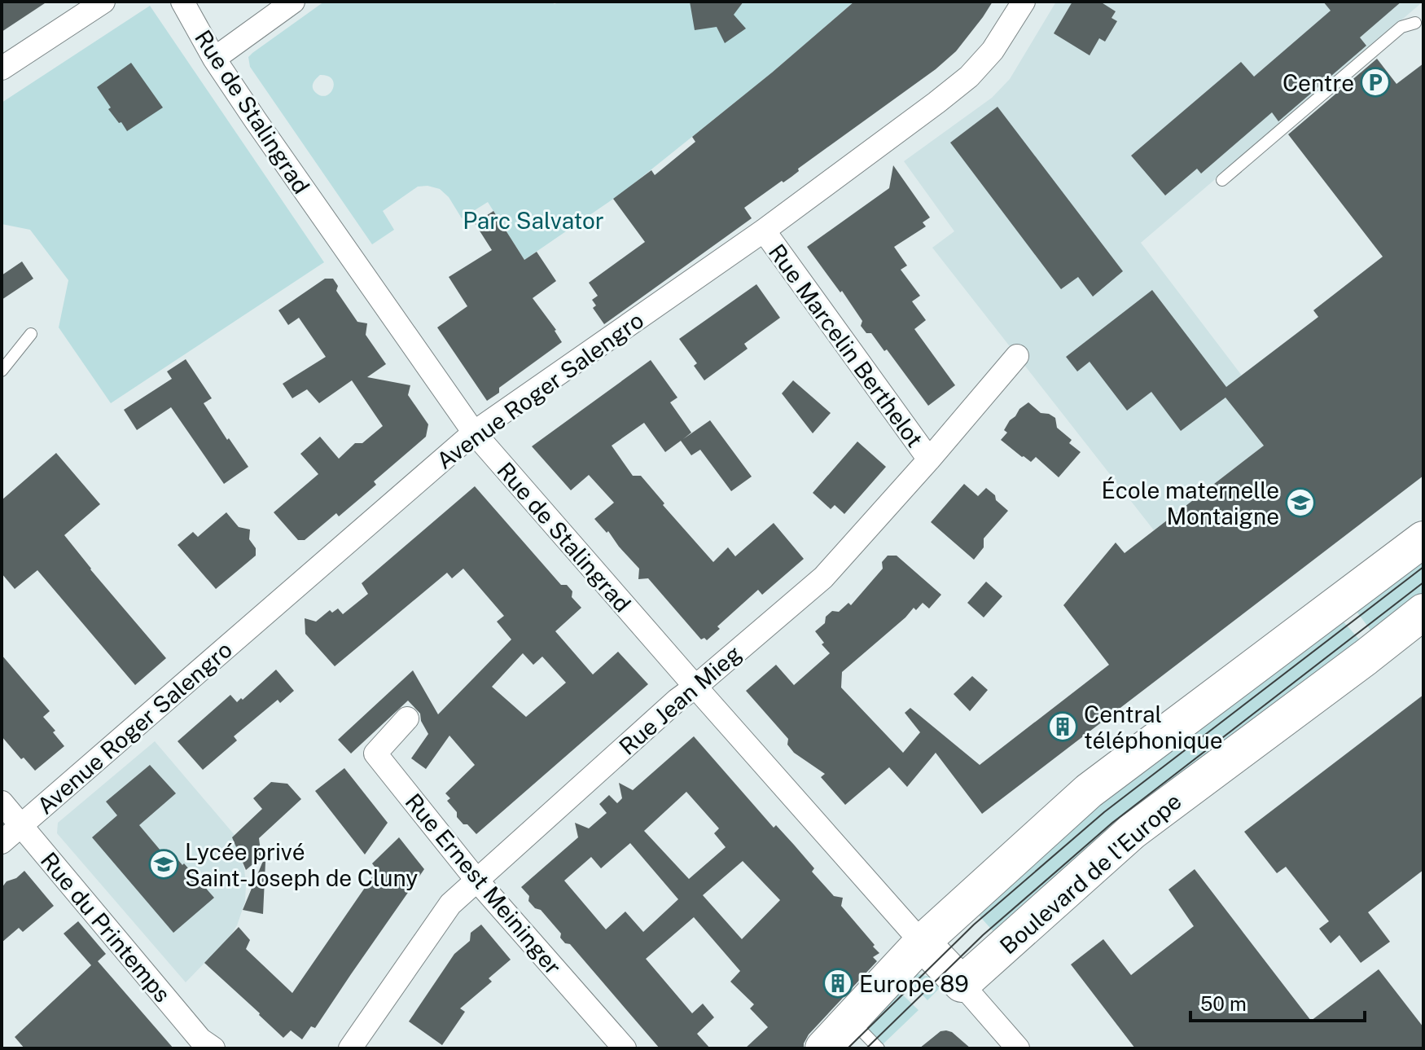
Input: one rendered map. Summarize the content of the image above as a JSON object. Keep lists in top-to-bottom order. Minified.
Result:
{"streets":{"main road":["Boulevard de l'Europe"],"street":["Rue de Stalingrad","Rue Marcelin Berthelot","Avenue Roger Salengro","Rue Jean Mieg","Rue Ernest Meininger","Rue du Printemps"]},"crossings":[["Rue de Stalingrad","Avenue Roger Salengro"],["Rue de Stalingrad","Rue Jean Mieg"],["Rue Marcelin Berthelot","Avenue Roger Salengro"],["Rue Marcelin Berthelot","Rue Jean Mieg"],["Avenue Roger Salengro","Rue du Printemps"],["Rue Jean Mieg","Rue Ernest Meininger"]],"parks":["Parc Salvator"],"places":{"parking":["Centre"],"school or university":["École maternelle Montaigne","Lycée privé Saint-Joseph de Cluny"],"building":["Central téléphonique","Europe 89"]},"scale_bar":"50 m"}
